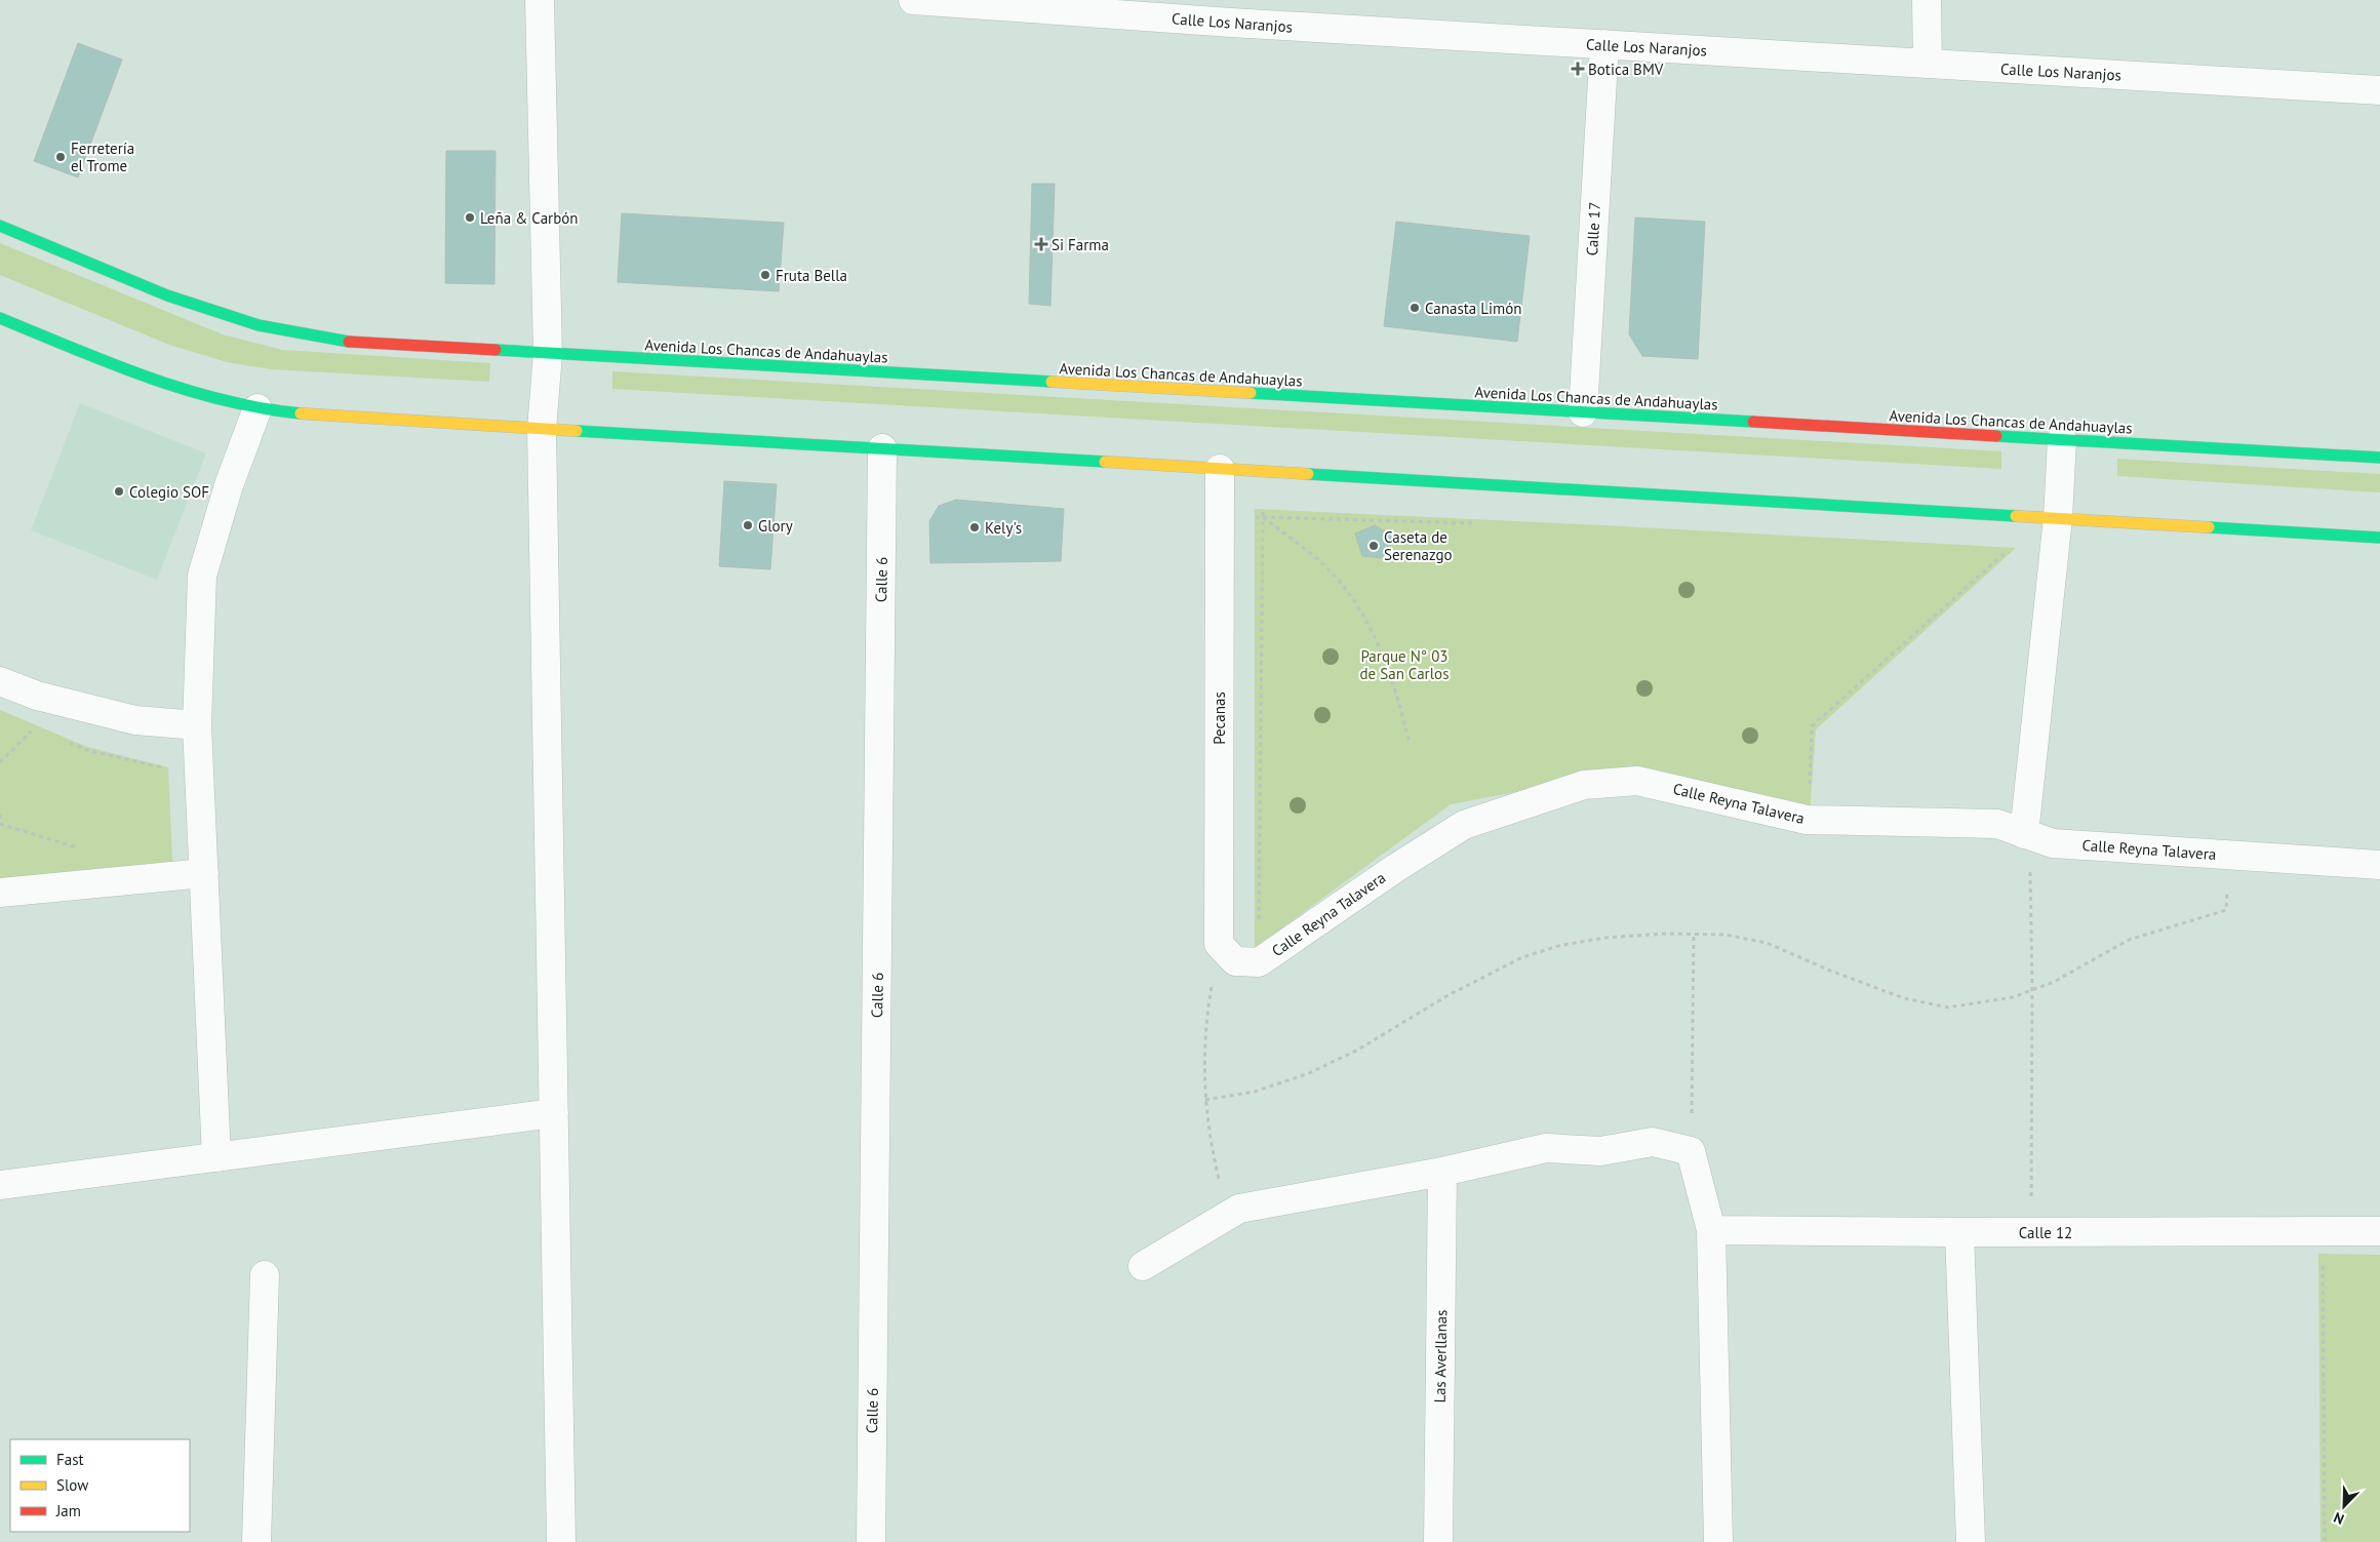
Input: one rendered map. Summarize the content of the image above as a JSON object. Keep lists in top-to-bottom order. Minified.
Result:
{"streets":{"main road":["Avenida Los Chancas de Andahuaylas"],"street":["Calle Los Naranjos","Calle 17","Calle 6","Pecanas","Calle Reyna Talavera","Calle 12","Las Averllanas"]},"crossings":[["Calle Los Naranjos","Calle 17"],["Calle 17","Avenida Los Chancas de Andahuaylas"],["Pecanas","Calle Reyna Talavera"]],"parks":["Parque N° 03 de San Carlos"],"places":{"health":["Botica BMV","Si Farma"],"other":["Ferretería el Trome","Leña & Carbón","Fruta Bella","Canasta Limón","Colegio SOF","Glory","Kely's","Caseta de Serenazgo"]},"legend":["Fast","Slow","Jam"],"north":"bottom left"}
